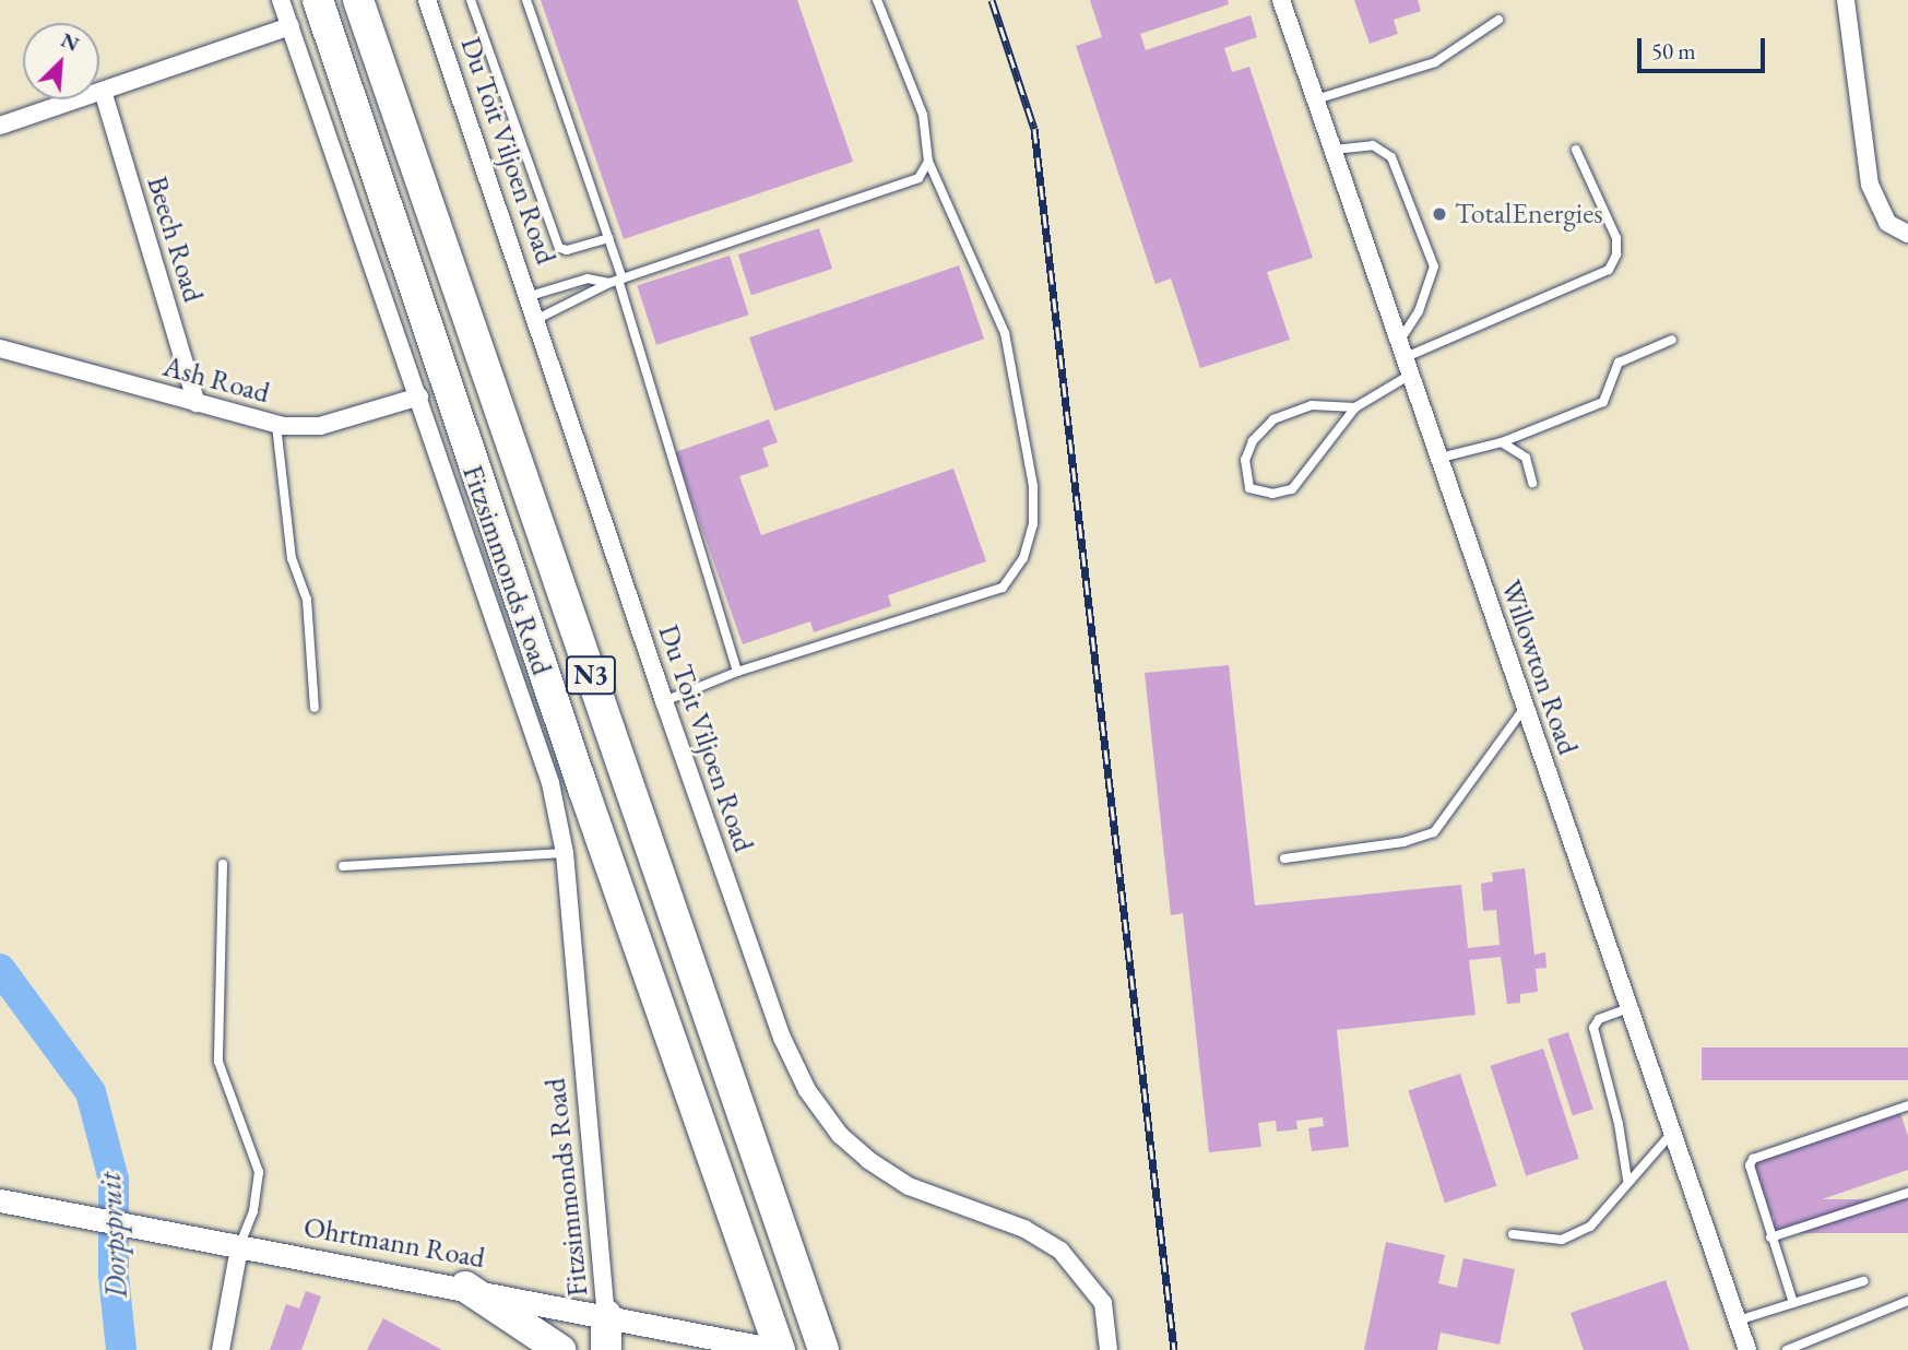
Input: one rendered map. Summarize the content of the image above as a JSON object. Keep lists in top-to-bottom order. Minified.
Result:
{"streets":{"highway":["N3"],"main road":["Ohrtmann Road"],"street":["Du Toit Viljoen Road","Beech Road","Ash Road","Fitzsimmonds Road","Willowton Road"]},"crossings":[["Beech Road","Ash Road"],["Ash Road","Fitzsimmonds Road"],["Fitzsimmonds Road","Ohrtmann Road"],["N3","Ohrtmann Road"]],"water":["Dorpspruit"],"places":["TotalEnergies"],"scale_bar":"50 m","north":"top right"}
